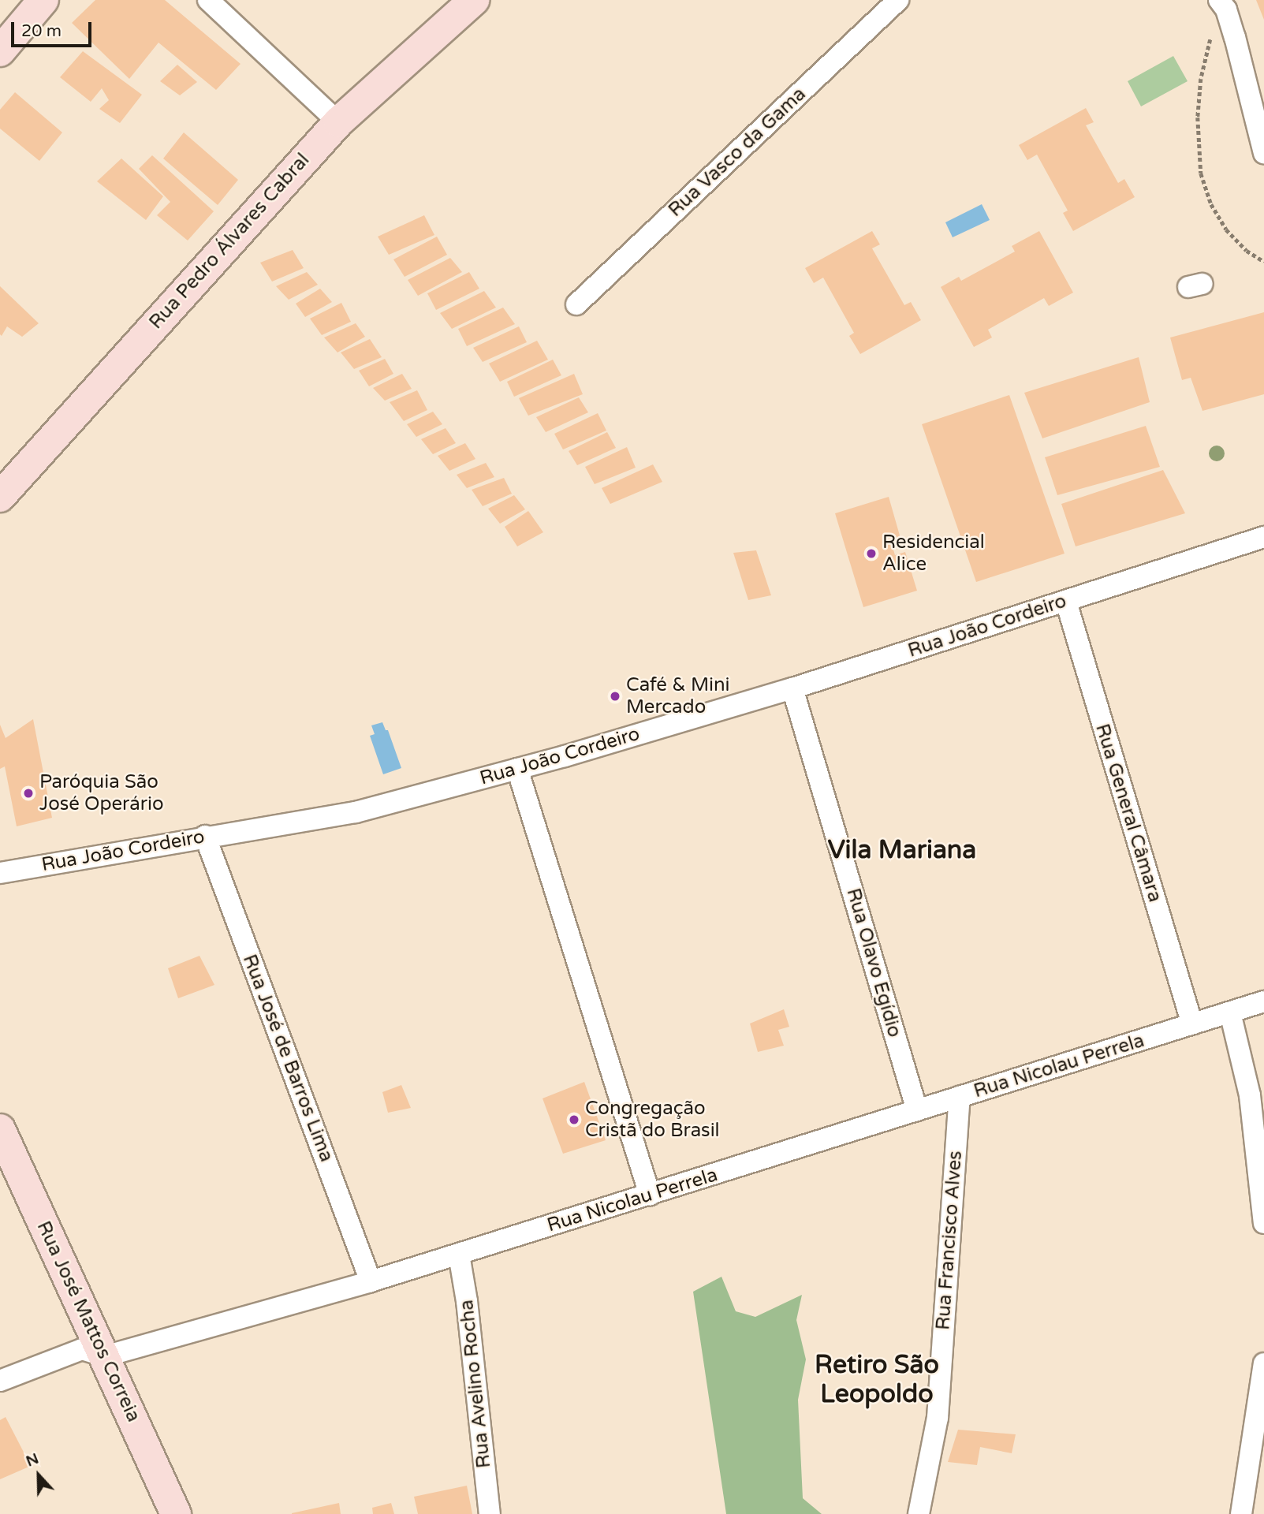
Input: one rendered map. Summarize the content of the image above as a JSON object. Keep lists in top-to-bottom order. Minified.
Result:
{"streets":{"main road":["Rua Pedro Álvares Cabral","Rua José Mattos Correia"],"street":["Rua Vasco da Gama","Rua João Cordeiro","Rua General Câmara","Rua Olavo Egídio","Rua José de Barros Lima","Rua Nicolau Perrela","Rua Francisco Alves","Rua Avelino Rocha"]},"crossings":[["Rua João Cordeiro","Rua General Câmara"],["Rua João Cordeiro","Rua Olavo Egídio"],["Rua João Cordeiro","Rua José de Barros Lima"],["Rua General Câmara","Rua Nicolau Perrela"],["Rua Olavo Egídio","Rua Nicolau Perrela"],["Rua José de Barros Lima","Rua Nicolau Perrela"],["Rua Nicolau Perrela","Rua Francisco Alves"],["Rua Nicolau Perrela","Rua José Mattos Correia"],["Rua Nicolau Perrela","Rua Avelino Rocha"]],"districts":["Vila Mariana","Retiro São Leopoldo"],"places":["Residencial Alice","Café & Mini Mercado","Paróquia São José Operário","Congregação Cristã do Brasil"],"scale_bar":"20 m","north":"top"}
